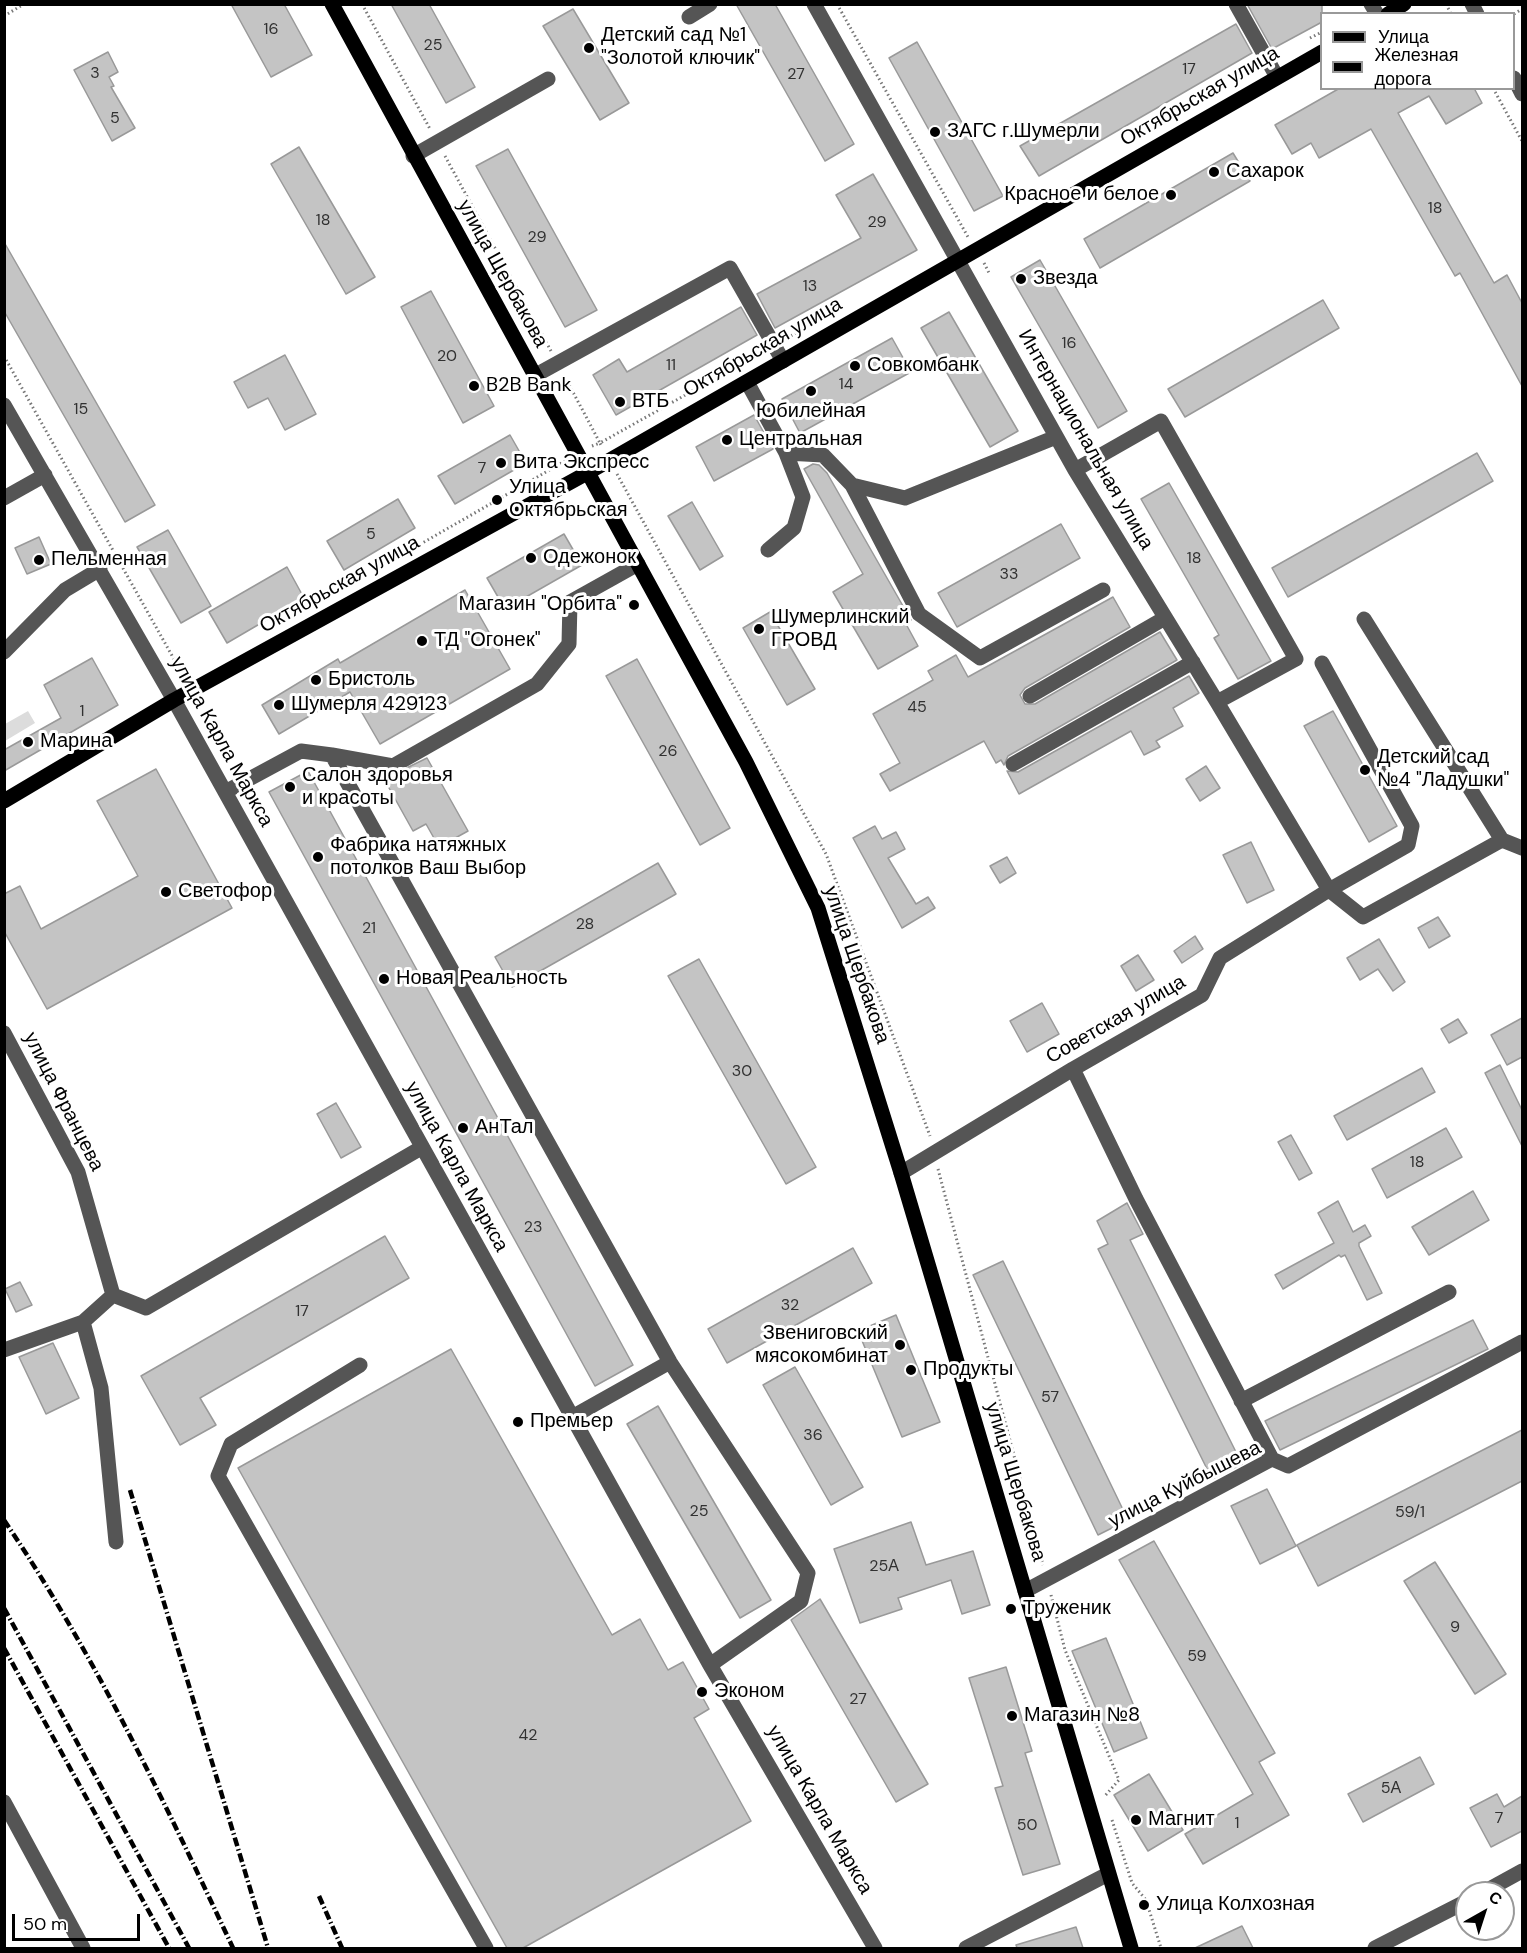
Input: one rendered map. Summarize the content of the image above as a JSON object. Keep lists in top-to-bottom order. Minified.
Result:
{"streets":{"main road":["Октябрьская улица","улица Щербакова"],"street":["Интернациональная улица","улица Карла Маркса","Советская улица","улица Францева","улица Куйбышева"]},"crossings":[["Октябрьская улица","улица Щербакова"],["Октябрьская улица","Интернациональная улица"],["Октябрьская улица","улица Карла Маркса"],["улица Щербакова","Советская улица"],["улица Щербакова","улица Куйбышева"],["Интернациональная улица","Советская улица"]],"places":["Детский сад №1 \"Золотой ключик\"","ЗАГС г.Шумерли","Сахарок","Красное и белое","Звезда","Совкомбанк","B2B Bank","Юбилейная","ВТБ","Центральная","Вита Экспресс","Улица Октябрьская","Одежонок","Пельменная","Магазин \"Орбита\"","Шумерлинский ГРОВД","ТД \"Огонек\"","Бристоль","Шумерля 429123","Марина","Детский сад №4 \"Ладушки\"","Салон здоровья и красоты","Фабрика натяжных потолков Ваш Выбор","Светофор","Новая Реальность","АнТал","Звениговский мясокомбинат","Продукты","Премьер","Труженик","Эконом","Магазин №8","Магнит","Улица Колхозная"],"house_numbers":["16","25","17","3","27","5","18","18","29","29","13","16","20","11","14","15","7","5","18","33","45","1","26","28","21","30","18","23","32","17","57","36","25","59/1","25А","9","59","27","42","5А","7","1","50"],"legend":["Улица","Железная дорога"],"scale_bar":"50 m","north":"top right"}
